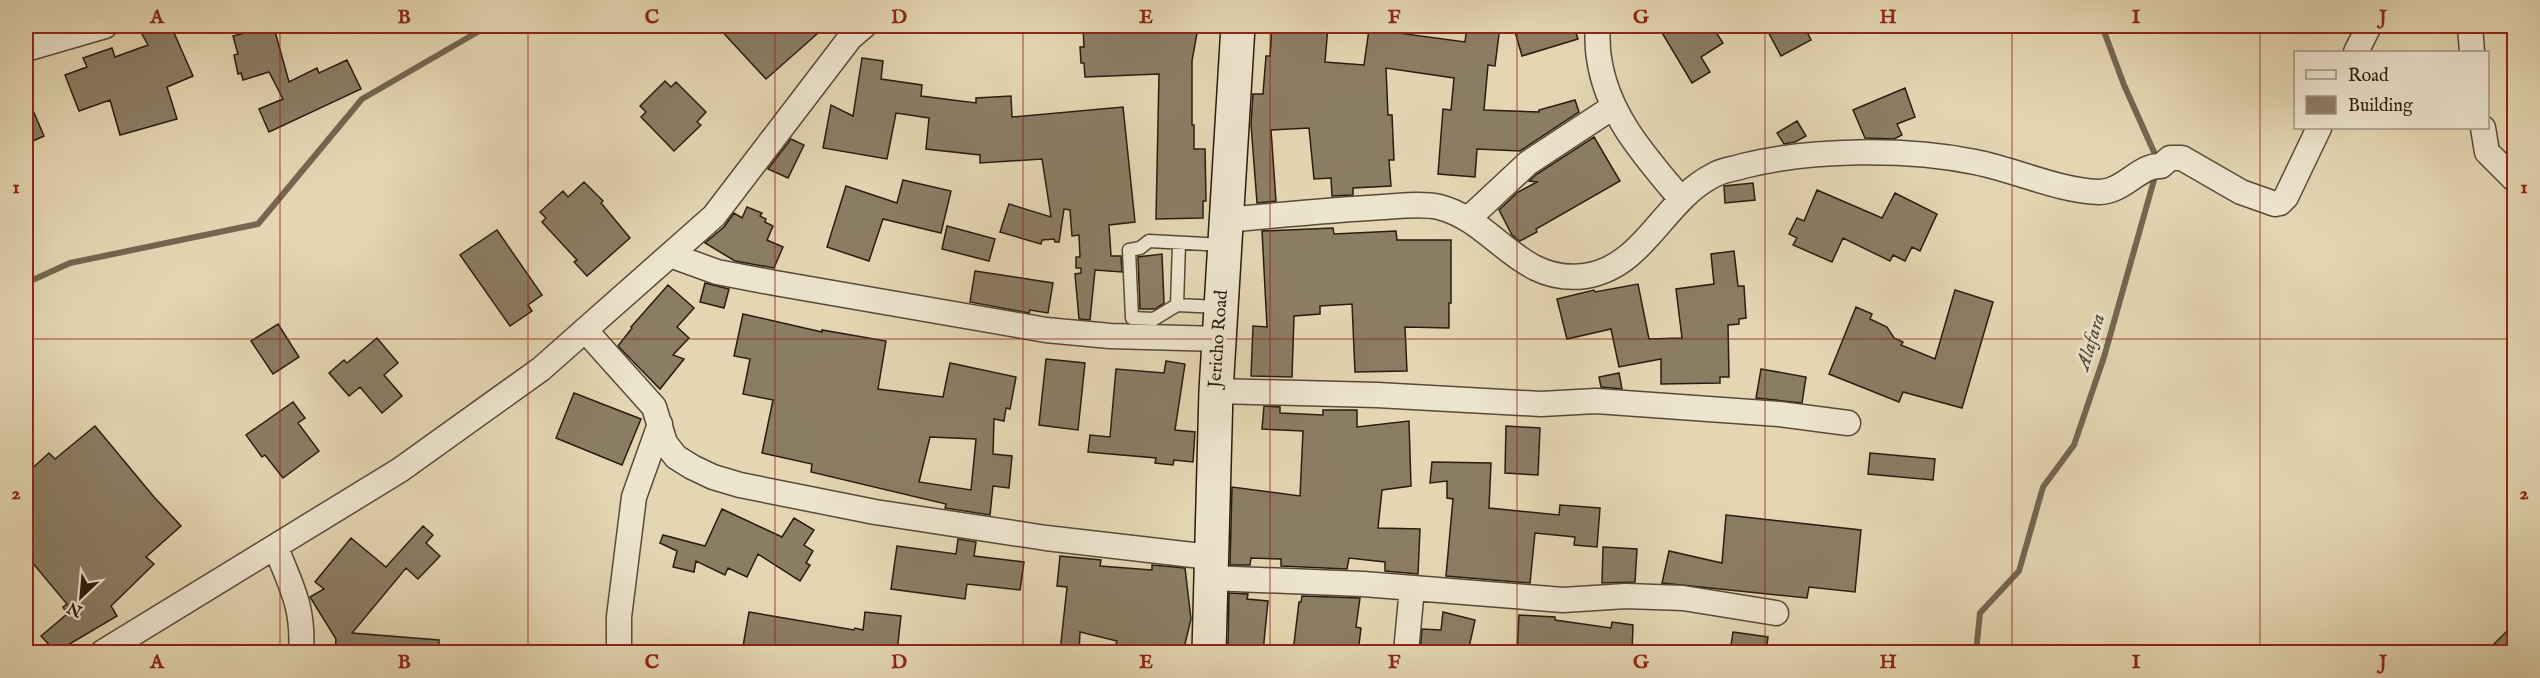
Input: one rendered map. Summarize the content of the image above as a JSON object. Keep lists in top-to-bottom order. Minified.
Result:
{"streets":{"street":["Jericho Road"]},"water":["Alafara"],"legend":["Road","Building"],"north":"bottom left","grid":{"columns":["A","B","C","D","E","F","G","H","I","J"],"rows":["1","2"]}}
